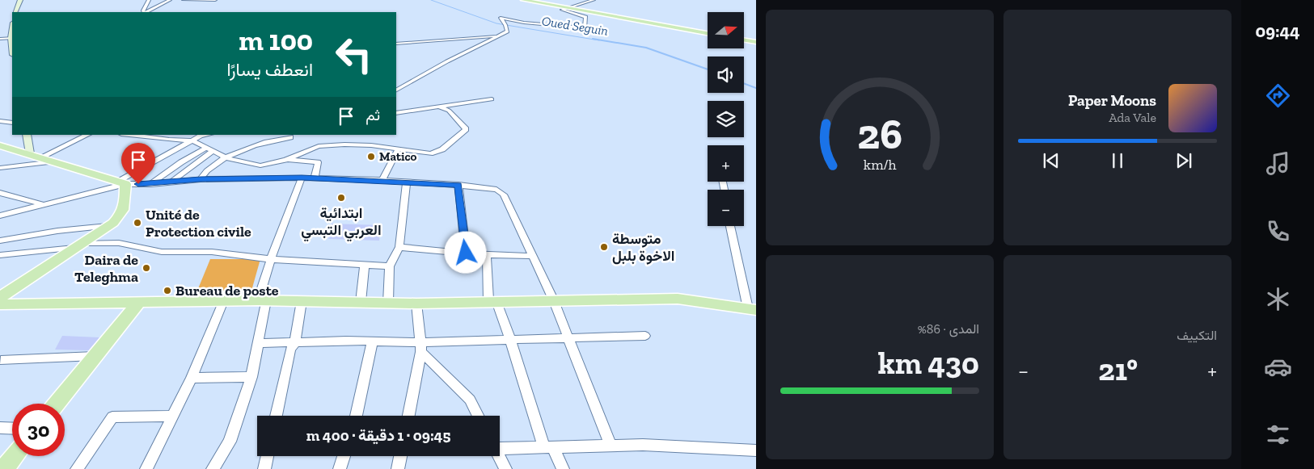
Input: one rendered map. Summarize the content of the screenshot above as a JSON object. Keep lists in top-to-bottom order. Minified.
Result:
{"water":["Oued Seguin"],"places":["Matico","ابتدائية العربي التبسي","Unité de Protection civile","متوسطة الاخوة بلبل","Daira de Teleghma","Bureau de poste"],"north":"right","page":{"tabs":"09:44","map_buttons":["+","−"],"turn":["100 m","انعطف يسارًا"],"song":["Paper Moons","Ada Vale"],"then":"ثم","tile":["التكييف",["المدى · 86%","430 km"]],"heat":["−","21°","+"],"limit":"30","trip":"09:45 · 1 دقيقة · 400 m","gauge":["26","km/h"]}}
